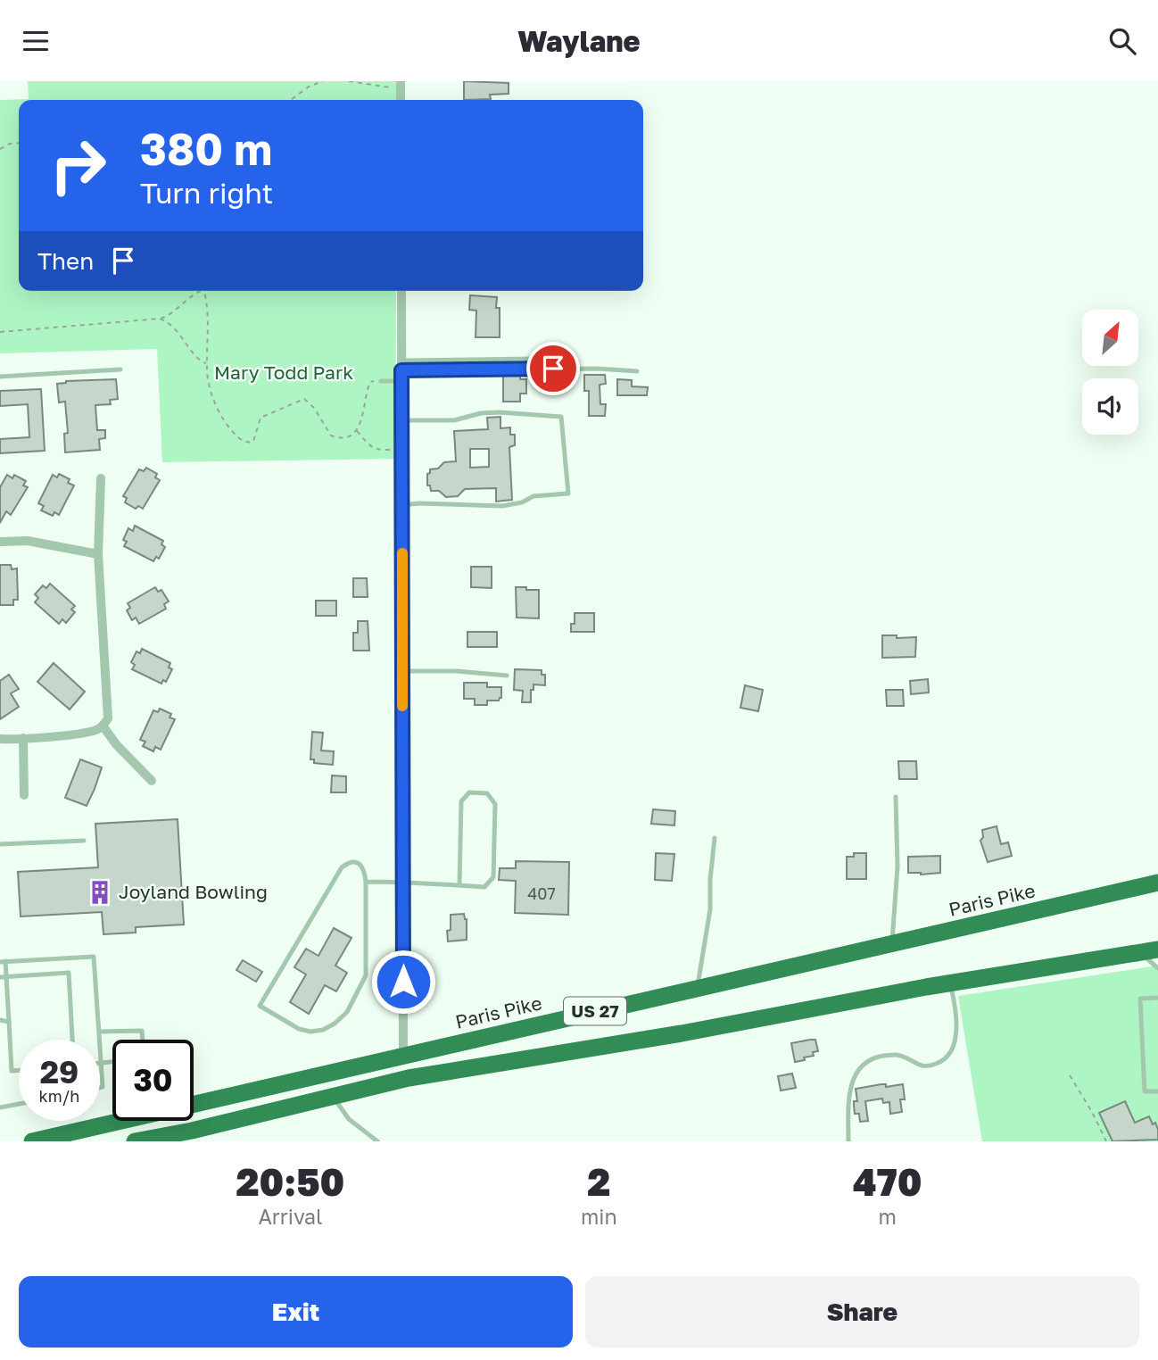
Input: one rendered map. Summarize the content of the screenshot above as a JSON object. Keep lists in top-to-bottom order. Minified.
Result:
{"streets":{"highway":["Paris Pike","US 27"]},"parks":["Mary Todd Park"],"places":{"building":["Joyland Bowling"]},"house_numbers":["407"],"north":"top right","page":{"header":"Waylane","turn":["380 m","Turn right"],"then":"Then","speed":"29 km/h","limit":"30","eta":["20:50","Arrival","2","min","470","m"],"buttons":["Exit","Share"]}}
